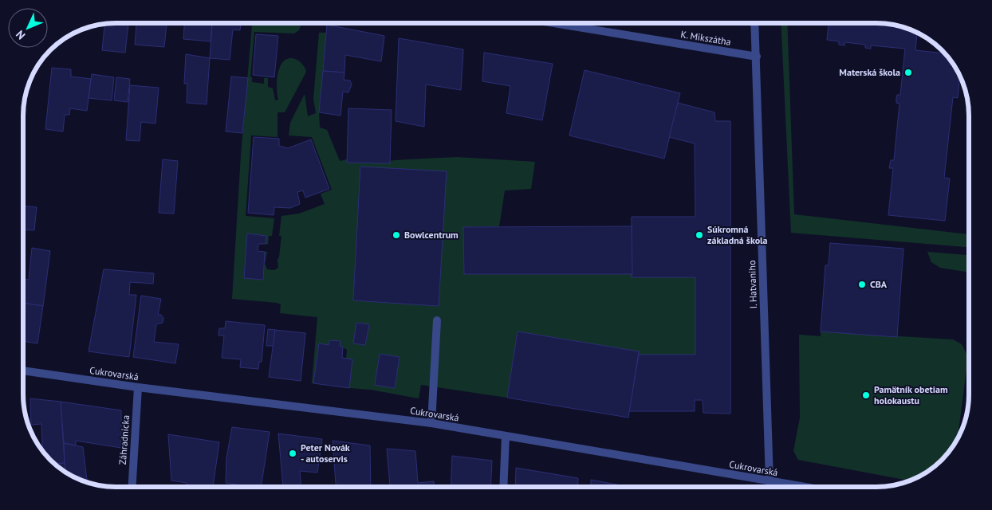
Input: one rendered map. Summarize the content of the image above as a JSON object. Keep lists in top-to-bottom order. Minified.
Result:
{"streets":{"street":["K. Mikszátha","I. Hatvaniho","Cukrovarská","Záhradnícka"]},"crossings":[["K. Mikszátha","I. Hatvaniho"],["I. Hatvaniho","Cukrovarská"],["Cukrovarská","Záhradnícka"]],"places":["Materská škola","Bowlcentrum","Súkromná základná škola","CBA","Pamätník obetiam holokaustu","Peter Novák - autoservis"],"north":"bottom left"}
